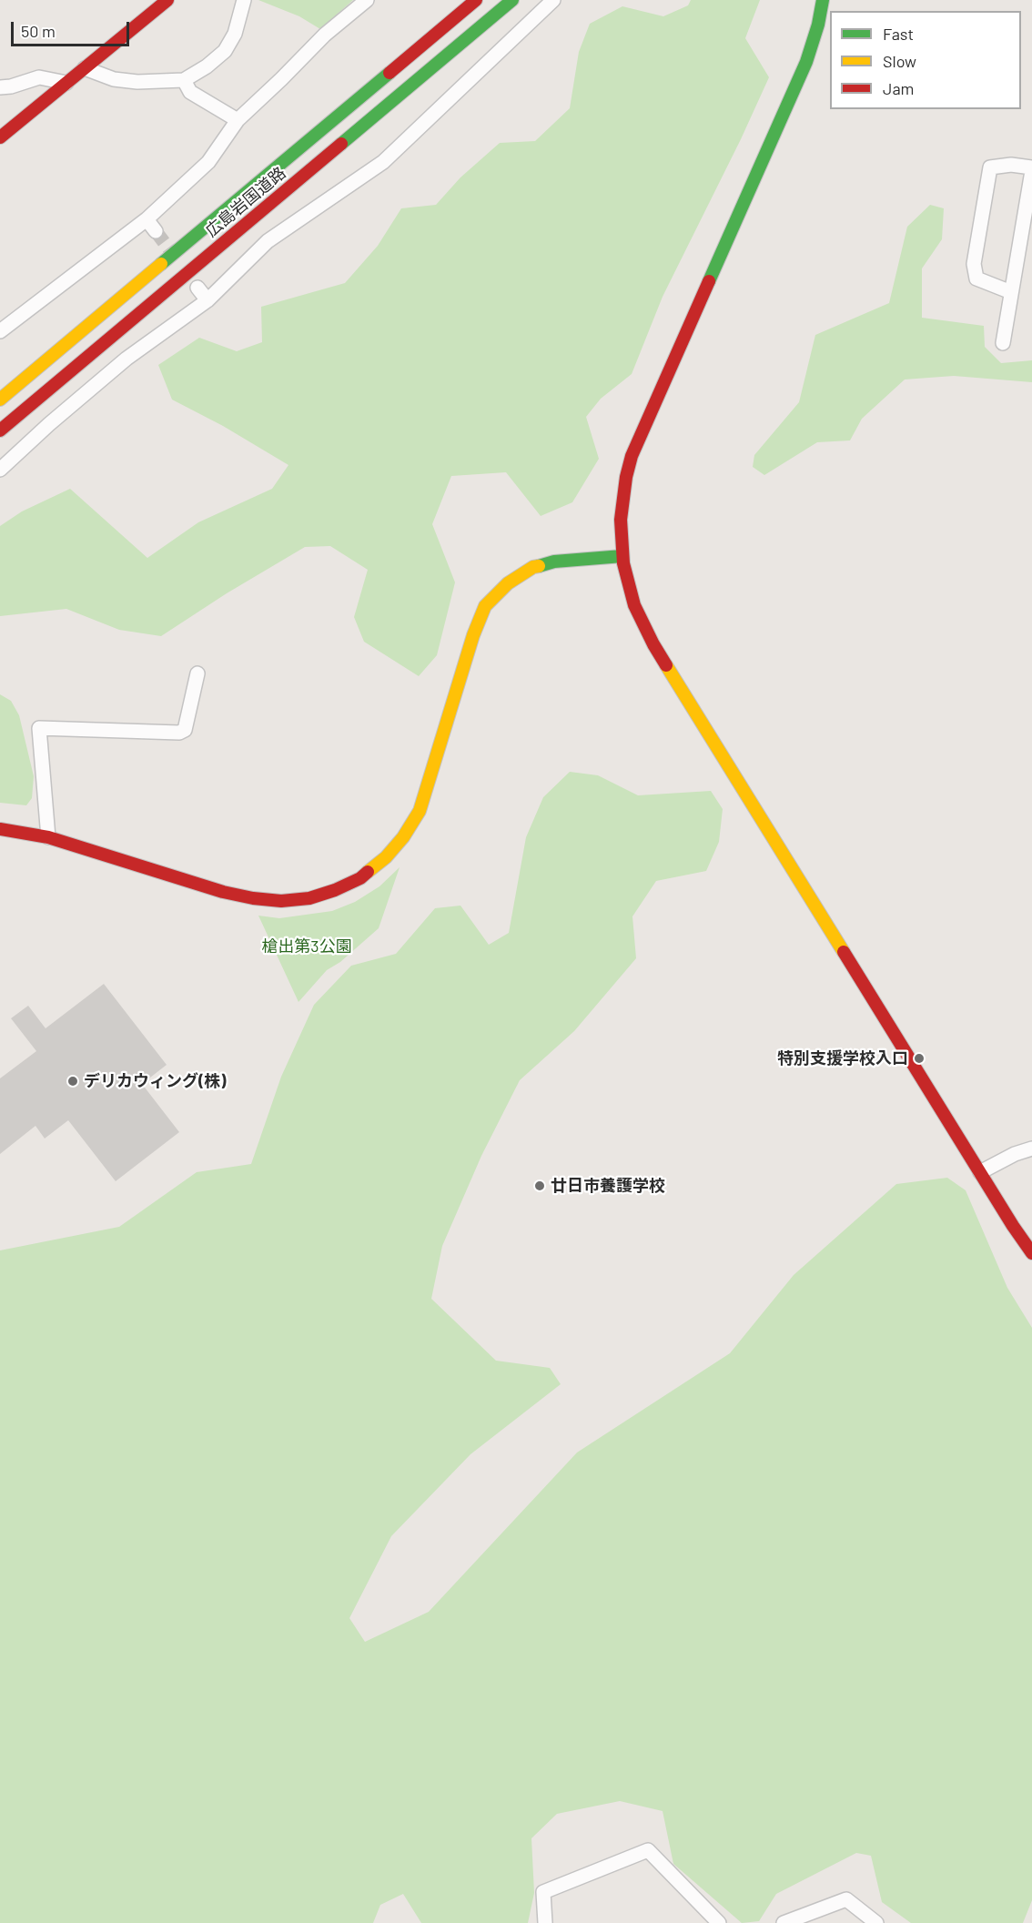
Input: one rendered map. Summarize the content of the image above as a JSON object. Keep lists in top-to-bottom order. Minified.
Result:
{"streets":{"main road":["広島岩国道路"]},"parks":["槍出第3公園"],"places":["特別支援学校入口","デリカウィング(株)","廿日市養護学校"],"legend":["Fast","Slow","Jam"],"scale_bar":"50 m"}
